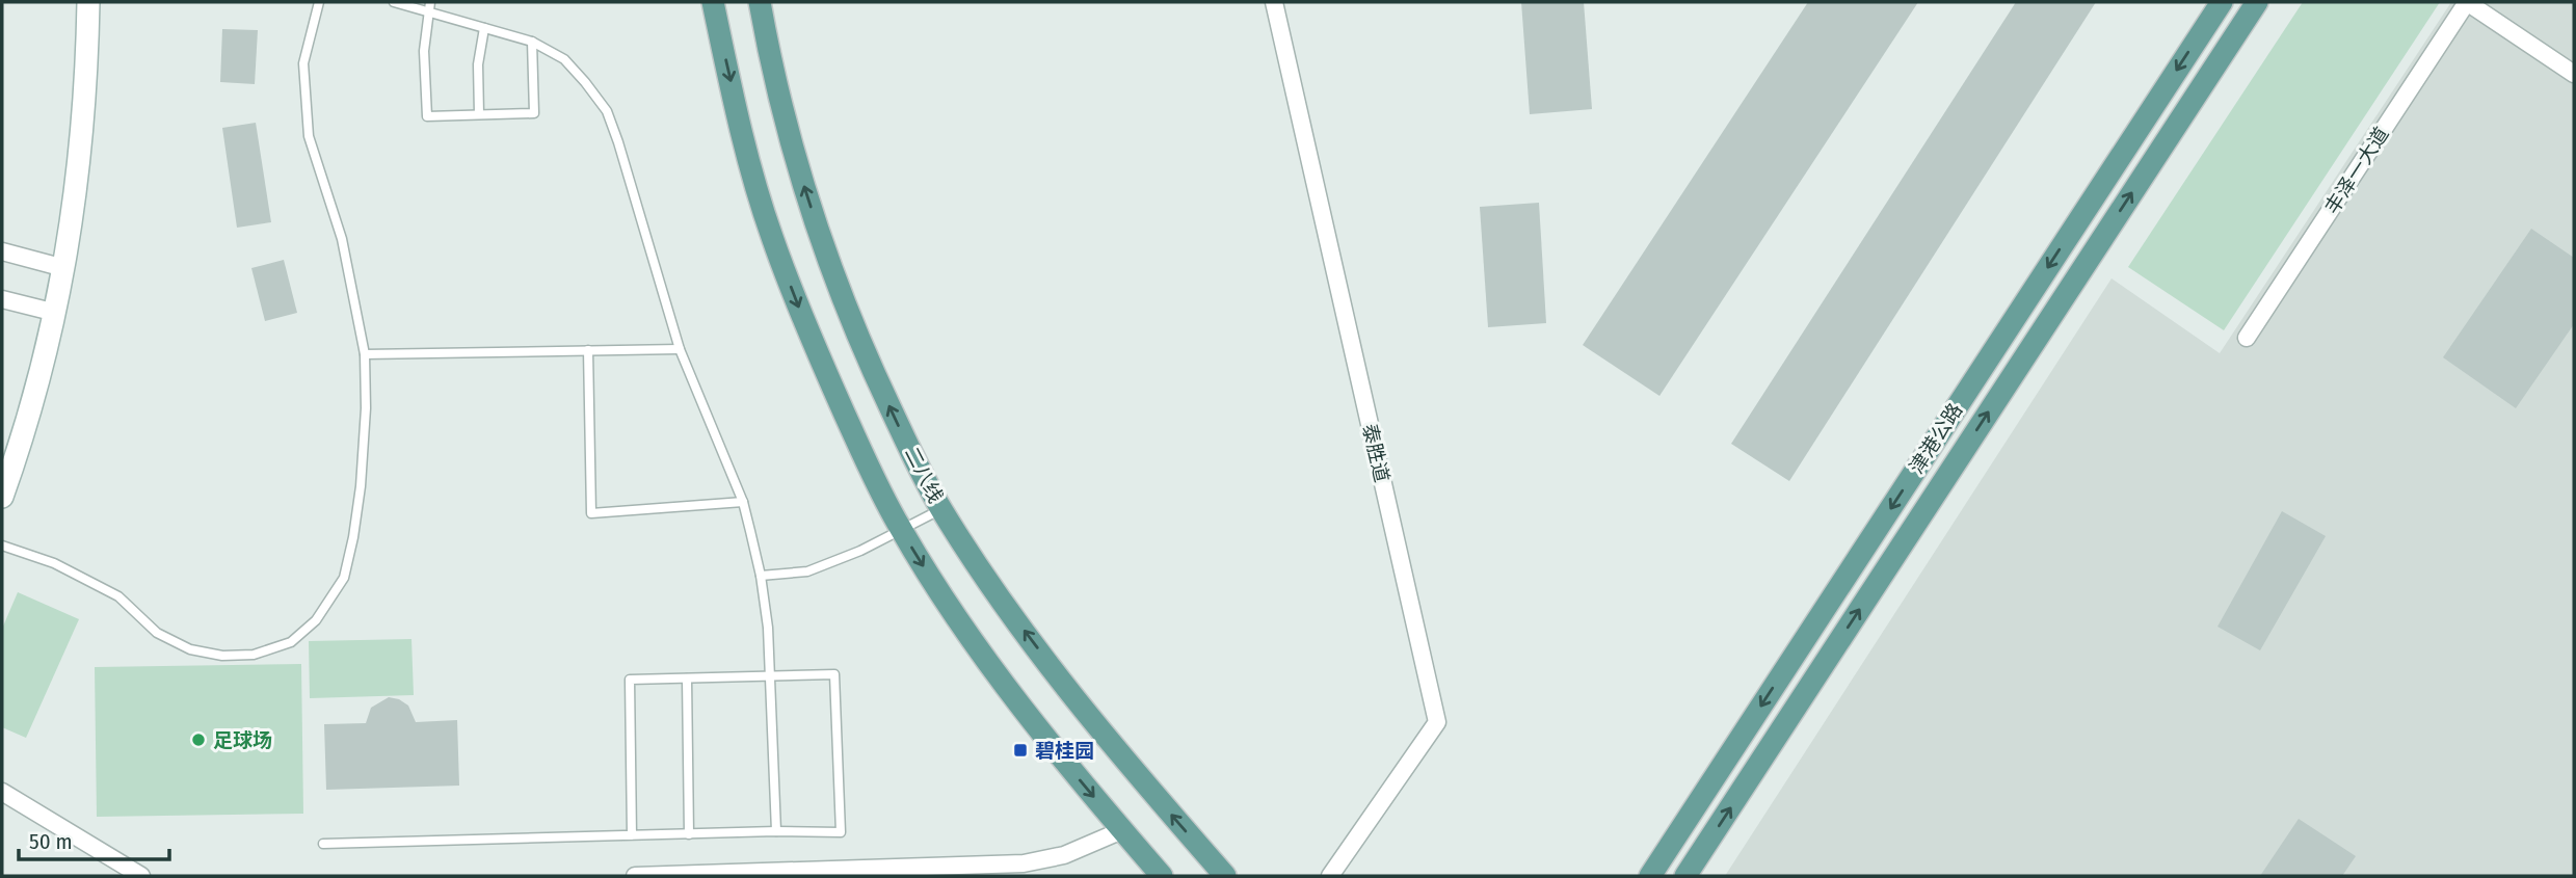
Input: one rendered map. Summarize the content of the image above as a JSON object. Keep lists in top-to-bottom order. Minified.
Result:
{"streets":{"main road":["津港公路","二八线"],"street":["丰泽一大道","泰胜道"]},"places":{"other":["足球场"],"transit":["碧桂园"]},"scale_bar":"50 m"}
